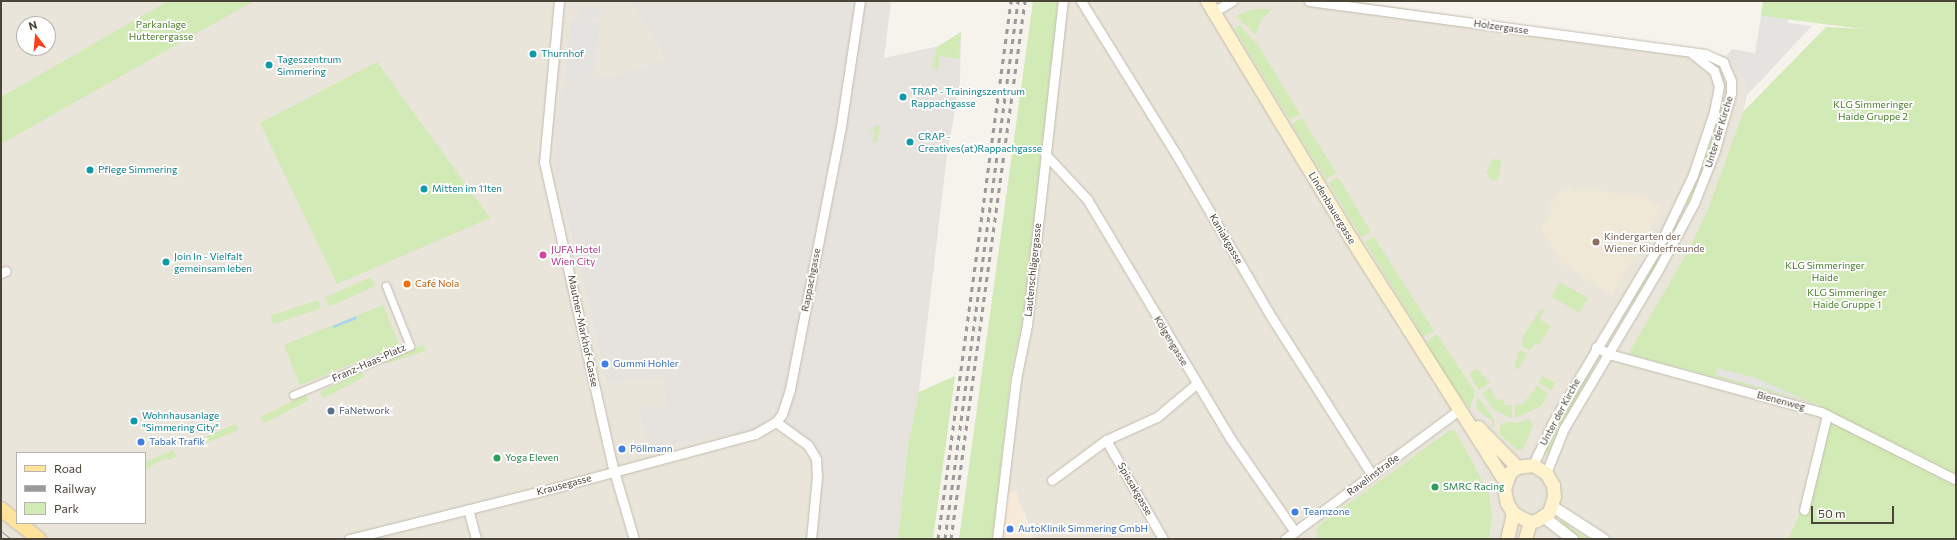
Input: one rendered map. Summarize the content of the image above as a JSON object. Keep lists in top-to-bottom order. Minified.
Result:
{"streets":{"main road":["Lindenbauergasse"],"street":["Holzergasse","Unter der Kirche","Kaniakgasse","Lautenschlägergasse","Rappachgasse","Mautner-Markhof-Gasse","Kölgengasse","Franz-Haas-Platz","Bienenweg","Ravelinstraße","Krausegasse","Spissakgasse"]},"crossings":[["Holzergasse","Unter der Kirche"],["Unter der Kirche","Lindenbauergasse"],["Unter der Kirche","Bienenweg"],["Lindenbauergasse","Ravelinstraße"],["Kaniakgasse","Ravelinstraße"],["Lautenschlägergasse","Kölgengasse"],["Rappachgasse","Krausegasse"],["Mautner-Markhof-Gasse","Krausegasse"],["Kölgengasse","Ravelinstraße"]],"parks":["Parkanlage Hutterergasse","KLG Simmeringer Haide Gruppe 2","KLG Simmeringer Haide","KLG Simmeringer Haide Gruppe 1"],"places":["Thurnhof","Tageszentrum Simmering","TRAP - Trainingszentrum Rappachgasse","CRAP - Creatives(at)Rappachgasse","Pflege Simmering","Mitten im 11ten","Kindergarten der Wiener Kinderfreunde","JUFA Hotel Wien City","Join In - Vielfalt gemeinsam leben","Café Nola","Gummi Hohler","FaNetwork","Wohnhausanlage \"Simmering City\"","Tabak Trafik","Pöllmann","Yoga Eleven","SMRC Racing","Teamzone","AutoKlinik Simmering GmbH"],"legend":["Road","Railway","Park"],"scale_bar":"50 m","north":"top"}
